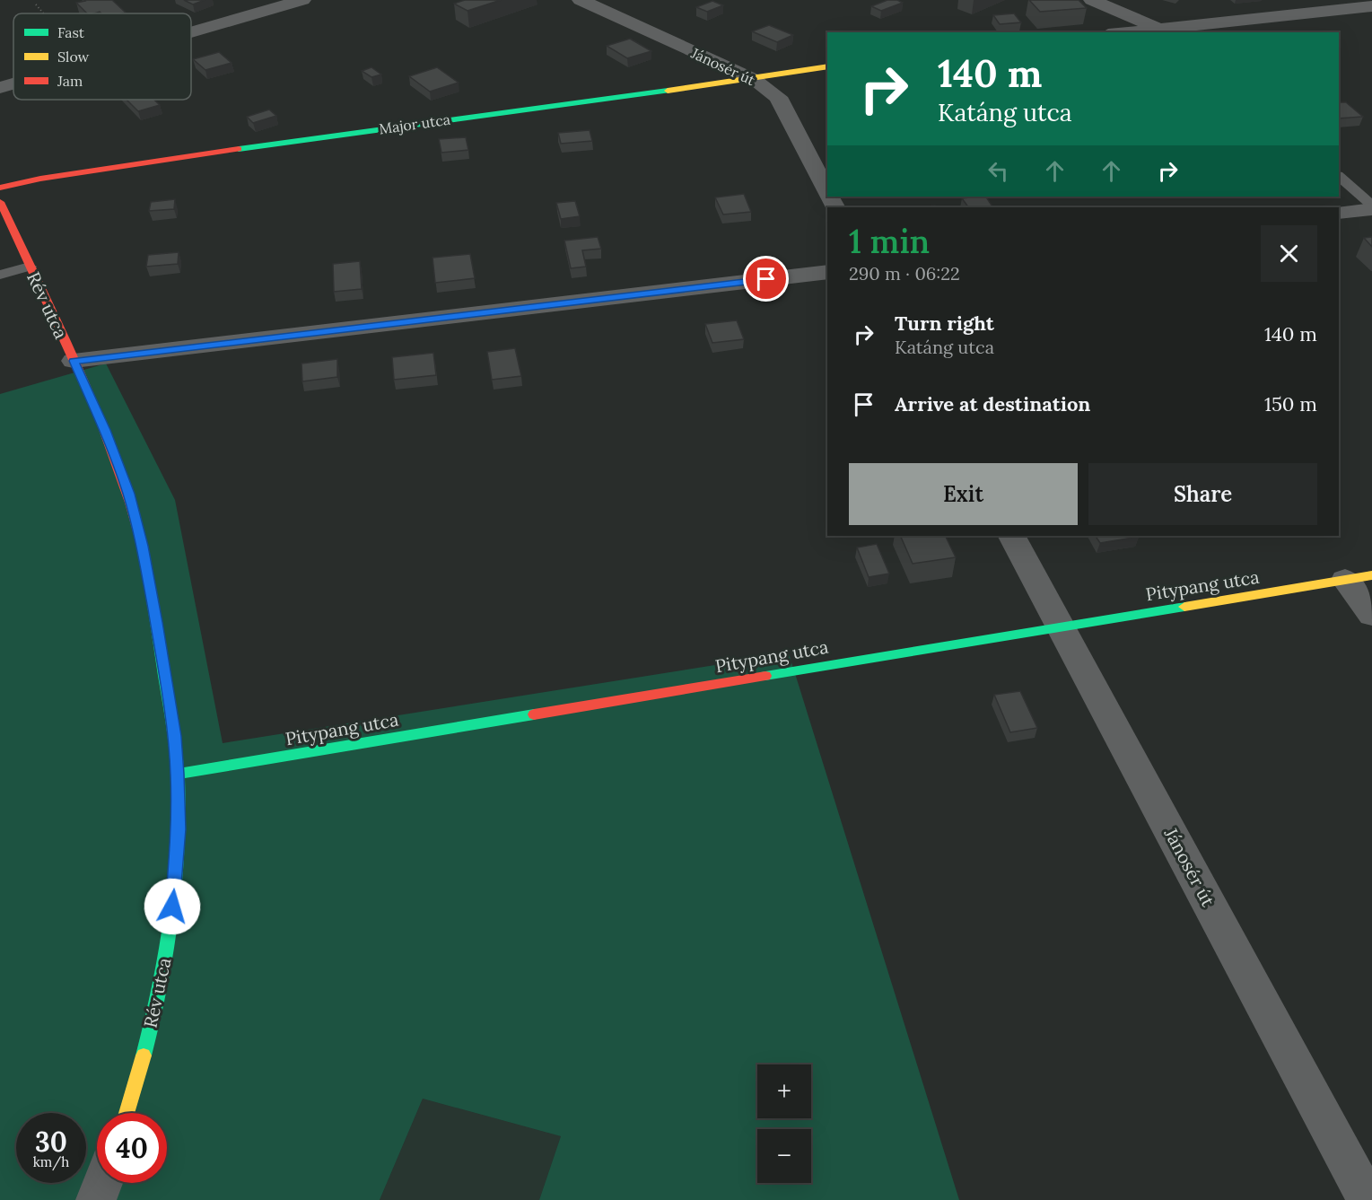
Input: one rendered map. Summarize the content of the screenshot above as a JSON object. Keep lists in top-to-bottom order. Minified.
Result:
{"streets":{"street":["Jánosér út","Major utca","Rév utca","Pitypang utca"]},"crossings":[["Jánosér út","Major utca"],["Jánosér út","Pitypang utca"],["Rév utca","Pitypang utca"]],"legend":["Fast","Slow","Jam"],"page":{"turn":["140 m","Katáng utca"],"heading":["1 min","290 m · 06:22"],"list":[{"name":"Turn right","note":"Katáng utca","value":"140 m"},{"name":"Arrive at destination","value":"150 m"}],"buttons":["Exit","Share"],"map_buttons":["+","−"],"speed":"30 km/h","limit":"40"}}
